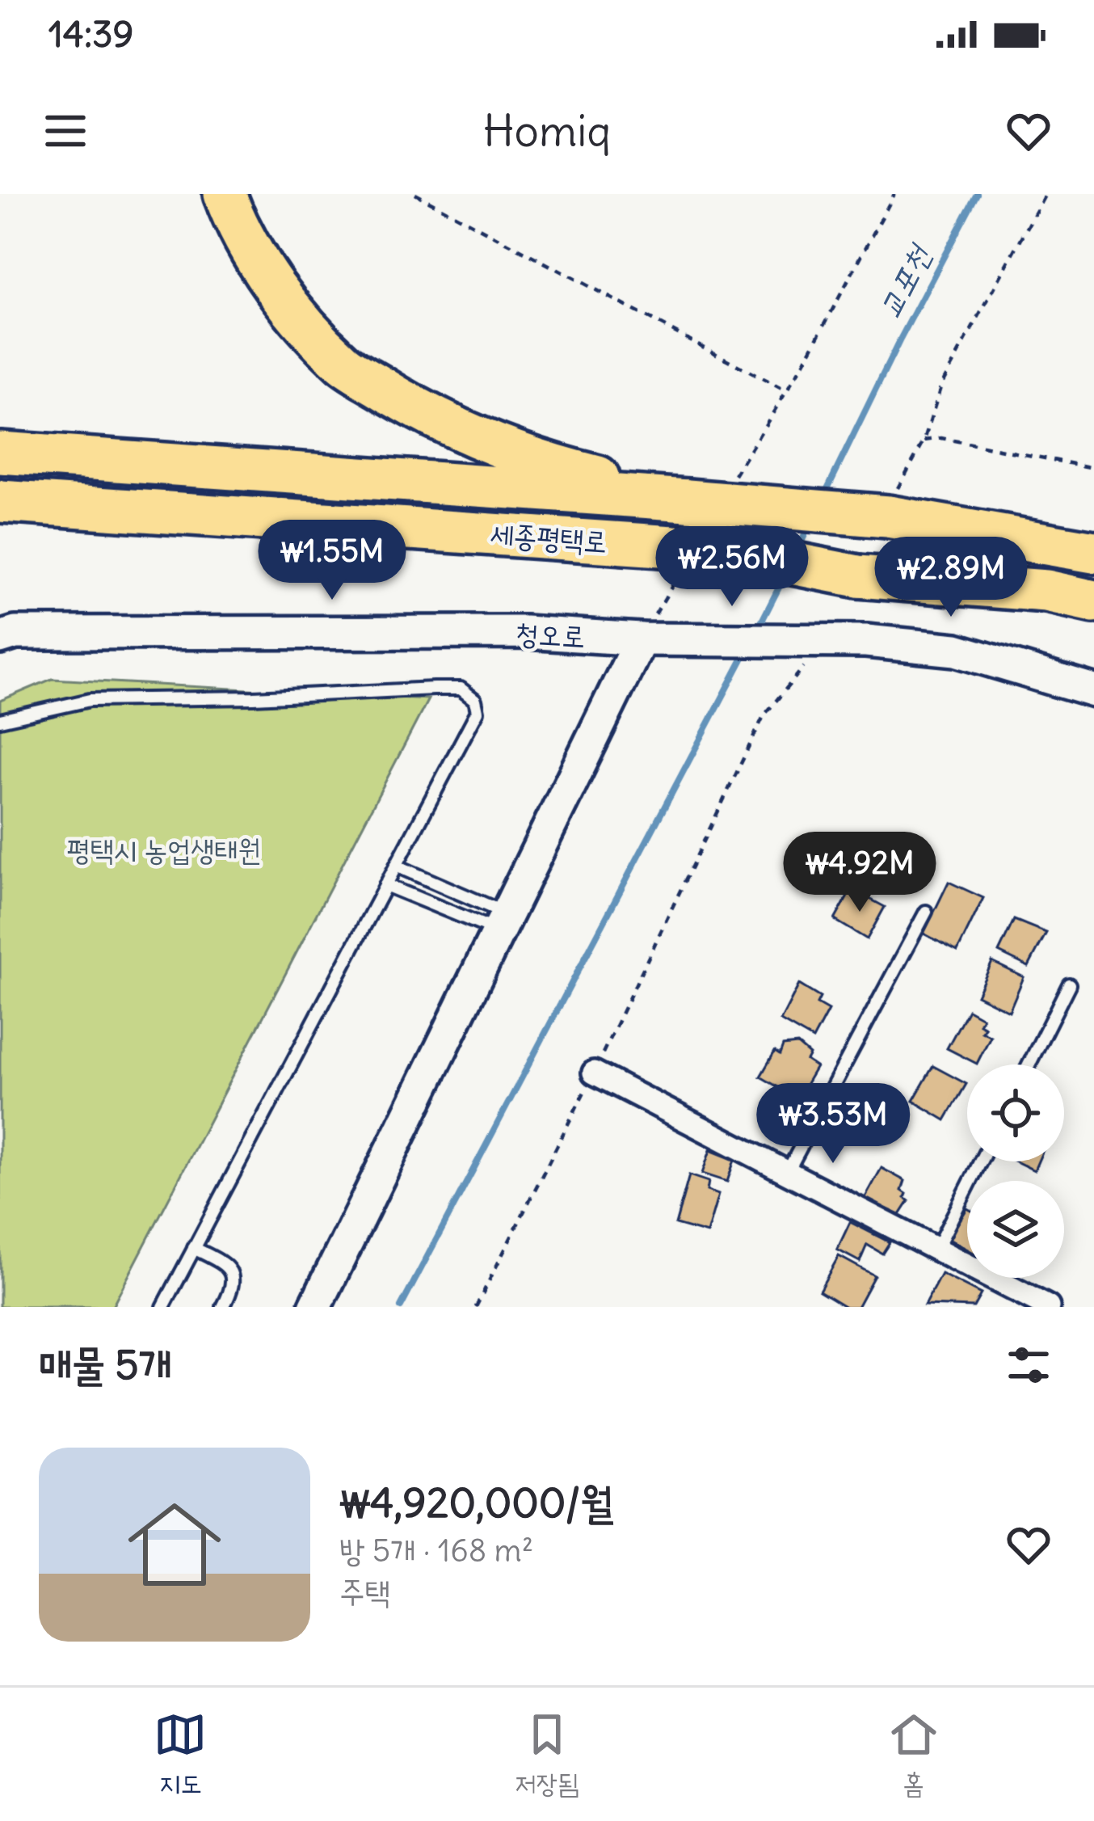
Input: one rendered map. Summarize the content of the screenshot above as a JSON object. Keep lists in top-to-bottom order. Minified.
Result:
{"streets":{"highway":["세종평택로"],"street":["청오로"]},"water":["교포천"],"parks":["평택시 농업생태원"],"page":{"status":"14:39","header":"Homiq","price":["₩1.55M","₩2.56M","₩2.89M","₩4.92M","₩3.53M"],"heading":"매물 5개","list":[{"name":"₩4,920,000/월","note":"방 5개 · 168 m² · 주택"}],"tabs":["지도","저장됨","홈"]}}
